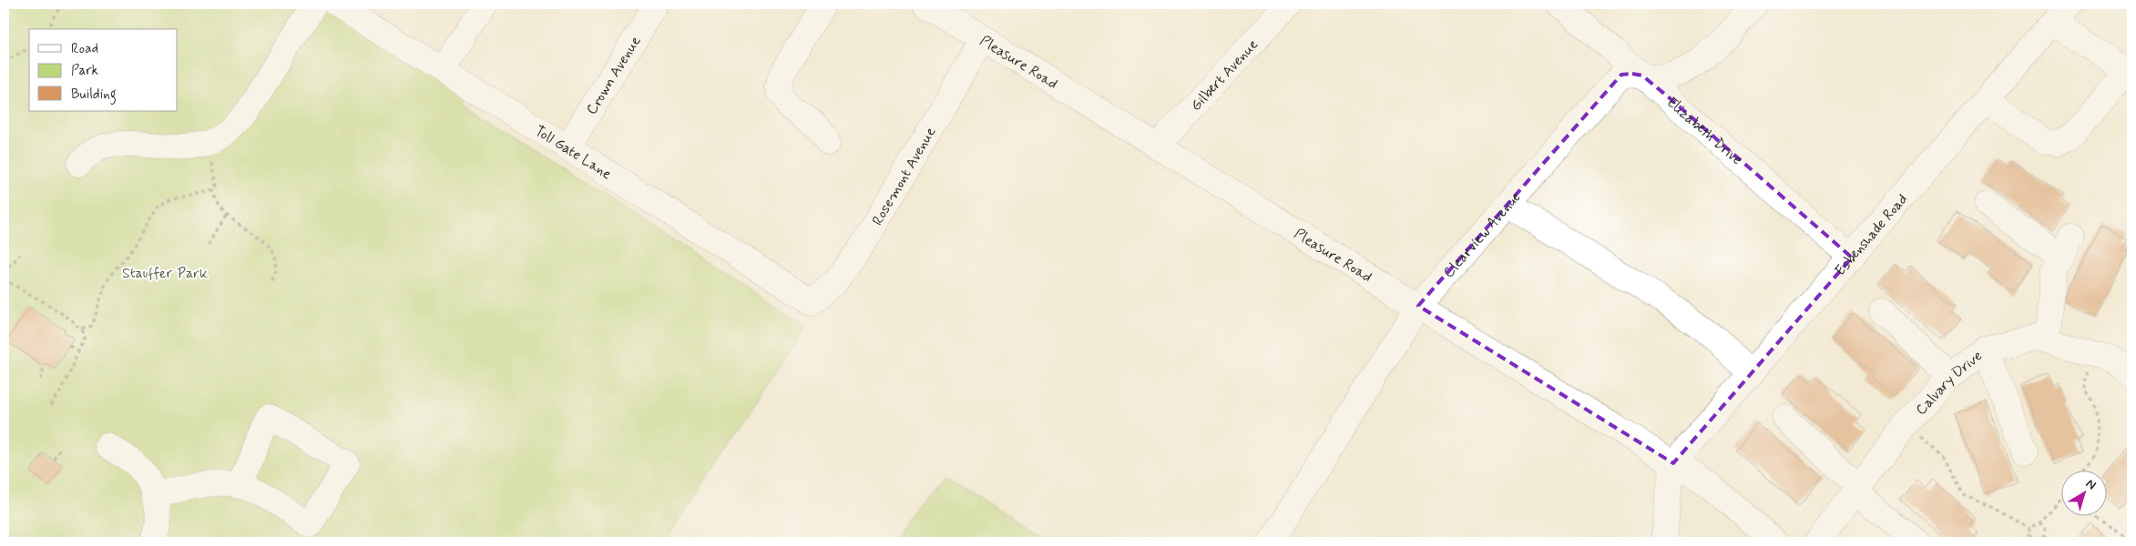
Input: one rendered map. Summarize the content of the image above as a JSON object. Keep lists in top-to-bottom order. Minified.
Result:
{"streets":{"street":["Pleasure Road","Crown Avenue","Gilbert Avenue","Elizabeth Drive","Toll Gate Lane","Rosemont Avenue","Clearview Avenue","Esbenshade Road","Calvary Drive"]},"crossings":[["Pleasure Road","Gilbert Avenue"],["Pleasure Road","Rosemont Avenue"],["Pleasure Road","Clearview Avenue"],["Pleasure Road","Esbenshade Road"],["Crown Avenue","Toll Gate Lane"],["Elizabeth Drive","Clearview Avenue"],["Elizabeth Drive","Esbenshade Road"],["Toll Gate Lane","Rosemont Avenue"]],"parks":["Stauffer Park"],"legend":["Road","Park","Building"],"north":"top right"}
